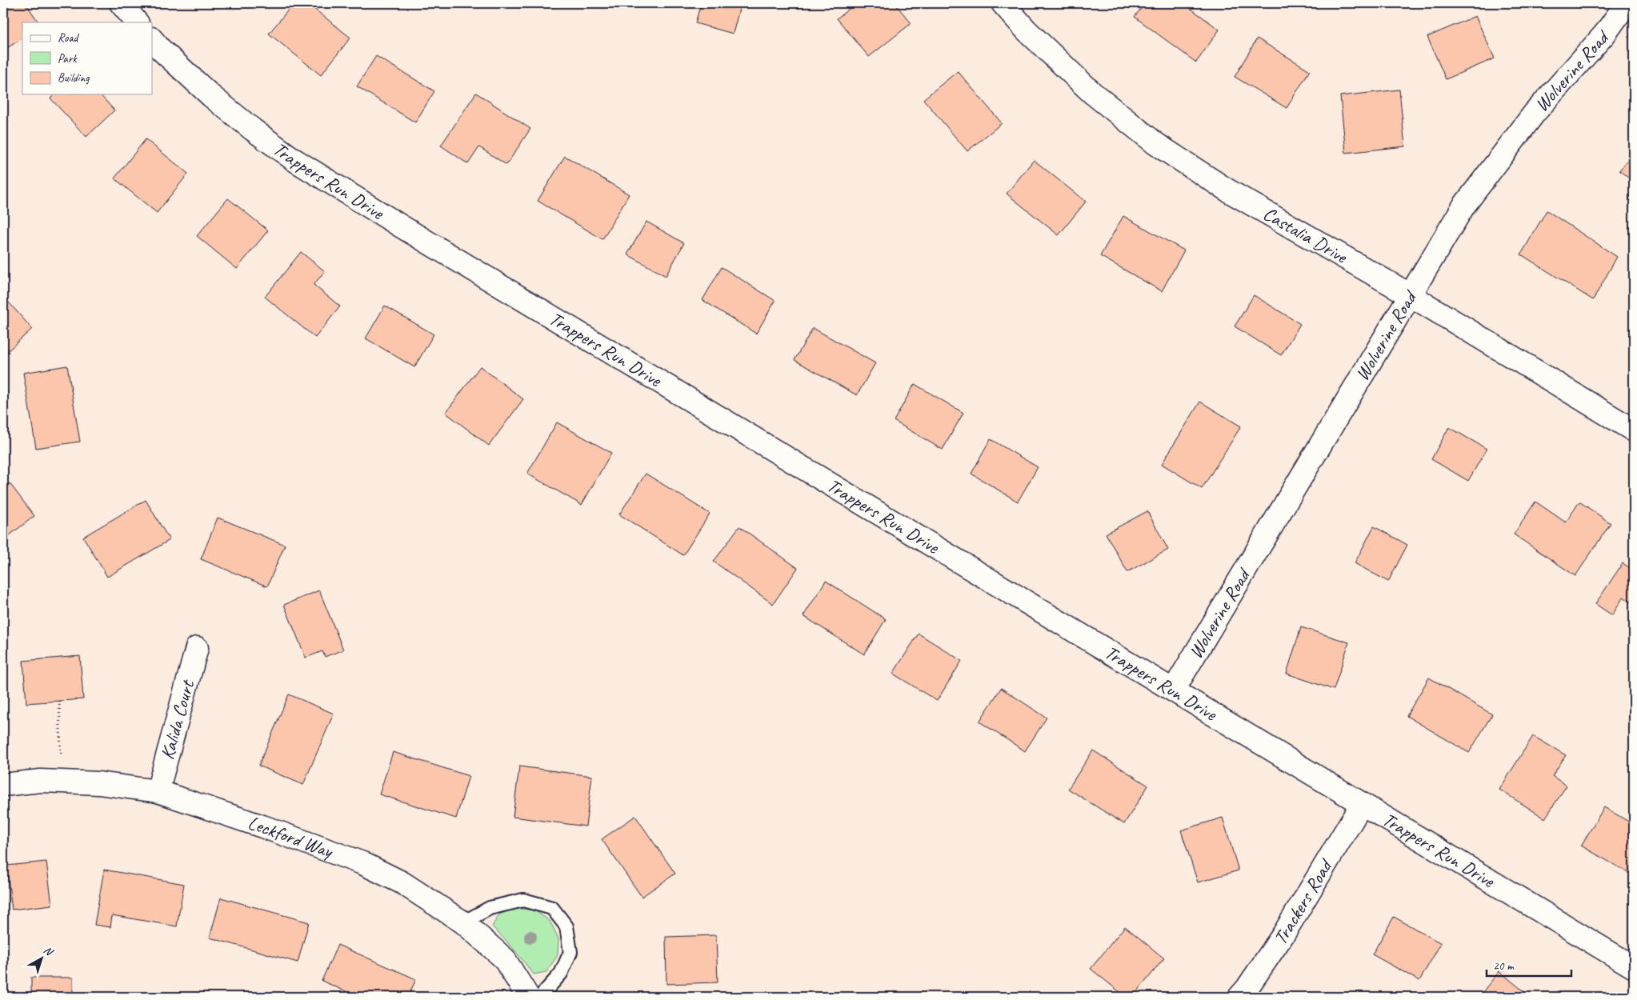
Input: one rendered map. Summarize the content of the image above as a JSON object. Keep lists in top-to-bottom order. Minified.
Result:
{"streets":{"street":["Wolverine Road","Trappers Run Drive","Castalia Drive","Kalida Court","Leckford Way","Trackers Road"]},"crossings":[["Wolverine Road","Trappers Run Drive"],["Wolverine Road","Castalia Drive"],["Trappers Run Drive","Trackers Road"],["Kalida Court","Leckford Way"]],"legend":["Road","Park","Building"],"scale_bar":"20 m","north":"top right"}
